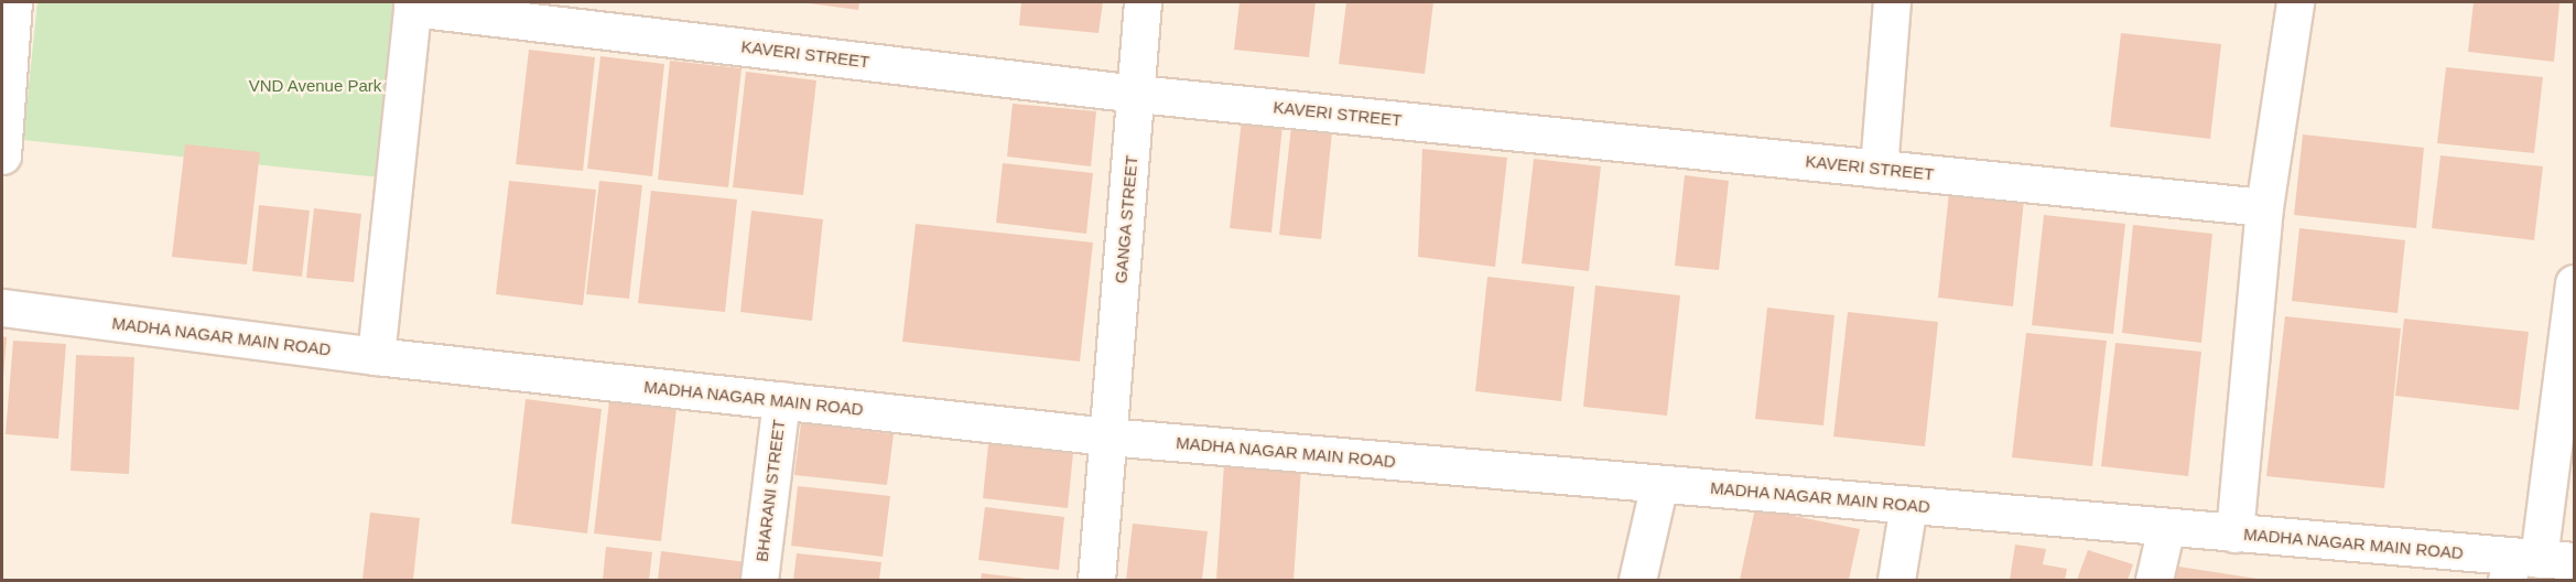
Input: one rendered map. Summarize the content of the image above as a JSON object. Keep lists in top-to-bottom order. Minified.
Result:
{"streets":{"street":["KAVERI STREET","GANGA STREET","MADHA NAGAR MAIN ROAD","BHARANI STREET"]},"crossings":[["KAVERI STREET","GANGA STREET"],["KAVERI STREET","MADHA NAGAR MAIN ROAD"],["GANGA STREET","MADHA NAGAR MAIN ROAD"],["MADHA NAGAR MAIN ROAD","BHARANI STREET"]],"parks":["VND Avenue Park"]}
